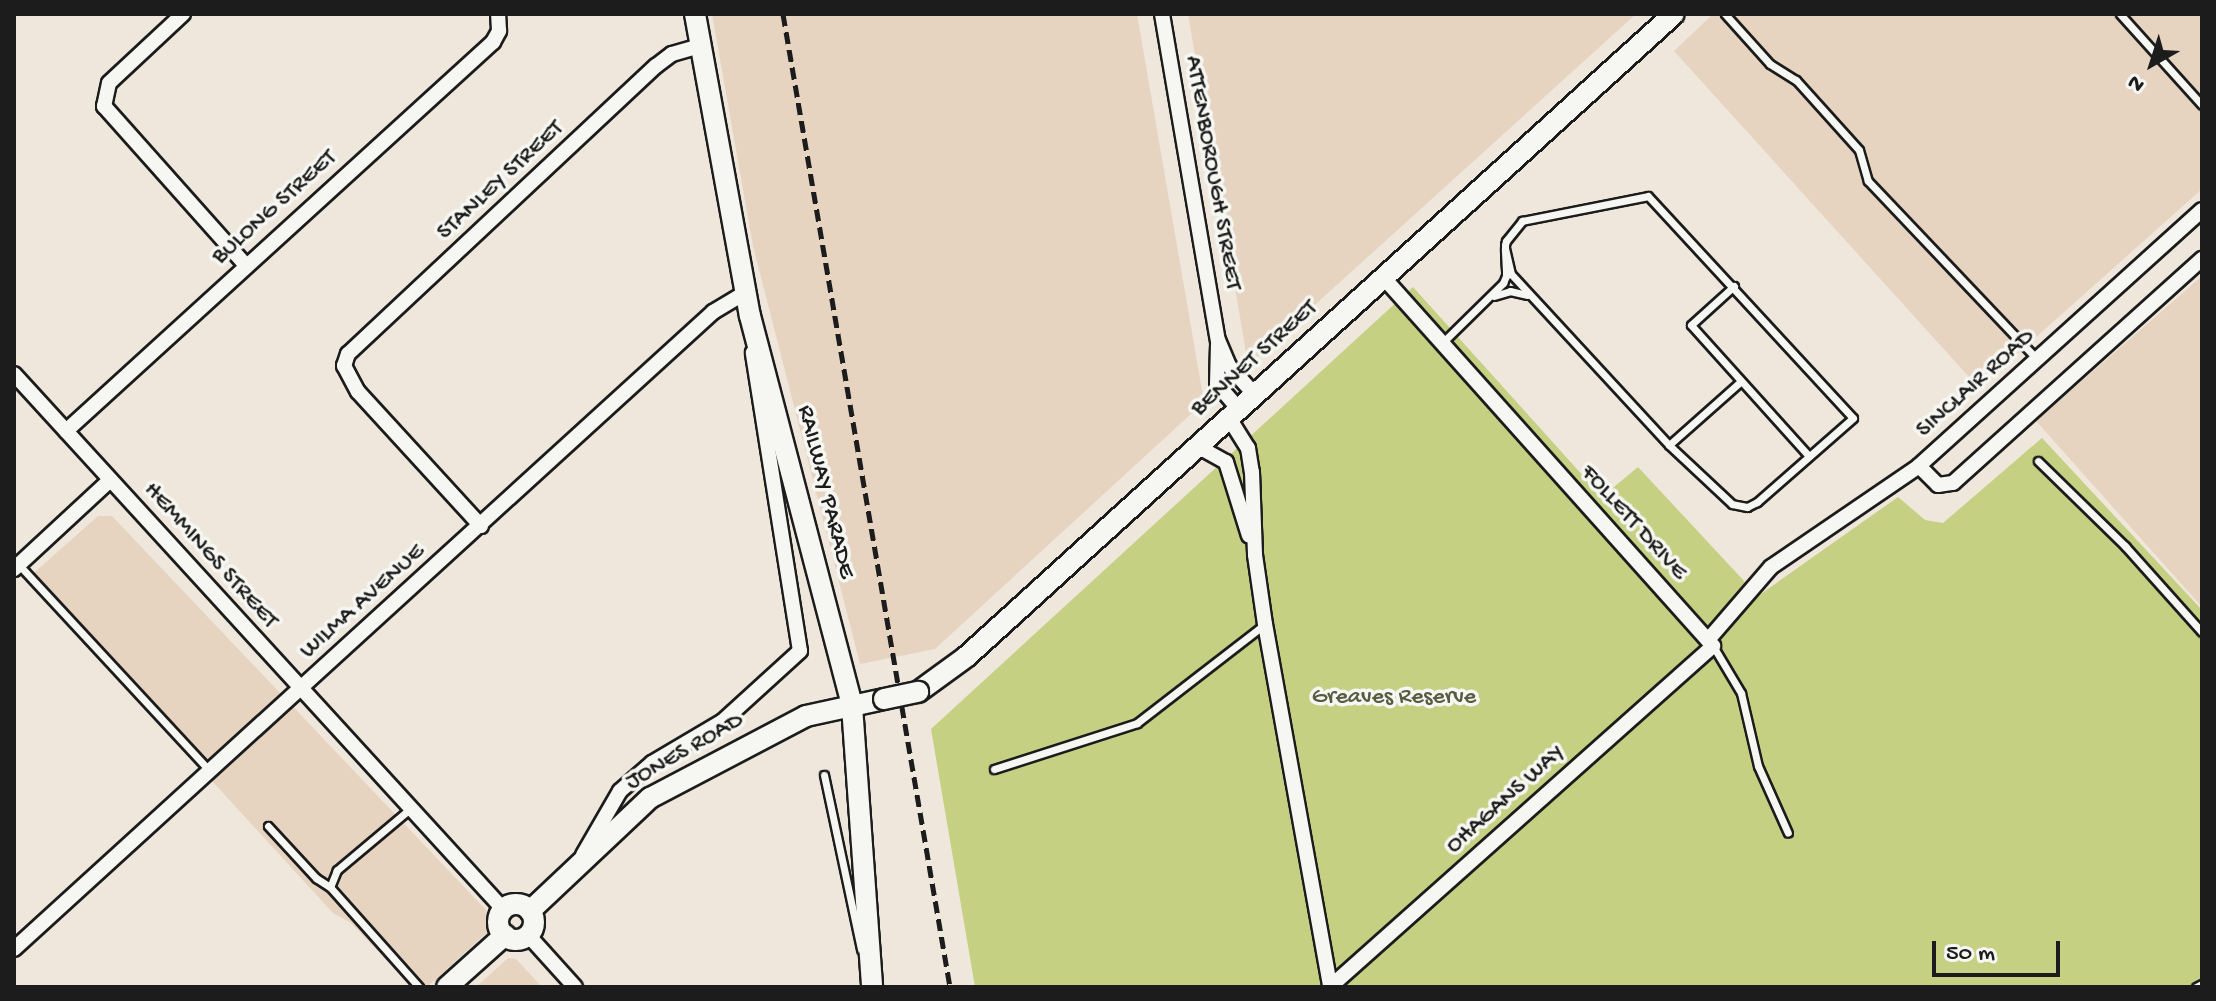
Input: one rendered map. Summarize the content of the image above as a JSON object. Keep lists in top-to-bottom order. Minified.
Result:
{"streets":{"main road":["BENNET STREET","RAILWAY PARADE","JONES ROAD"],"street":["ATTENBOROUGH STREET","STANLEY STREET","BULONG STREET","SINCLAIR ROAD","FOLLETT DRIVE","HEMMINGS STREET","WILMA AVENUE","OHAGANS WAY"]},"crossings":[["ATTENBOROUGH STREET","BENNET STREET"],["ATTENBOROUGH STREET","OHAGANS WAY"],["STANLEY STREET","RAILWAY PARADE"],["STANLEY STREET","WILMA AVENUE"],["BULONG STREET","HEMMINGS STREET"],["BENNET STREET","RAILWAY PARADE"],["BENNET STREET","FOLLETT DRIVE"],["BENNET STREET","JONES ROAD"],["SINCLAIR ROAD","OHAGANS WAY"],["RAILWAY PARADE","WILMA AVENUE"],["RAILWAY PARADE","JONES ROAD"],["FOLLETT DRIVE","OHAGANS WAY"],["HEMMINGS STREET","WILMA AVENUE"],["HEMMINGS STREET","JONES ROAD"]],"parks":["Greaves Reserve"],"scale_bar":"50 m","north":"bottom left"}
